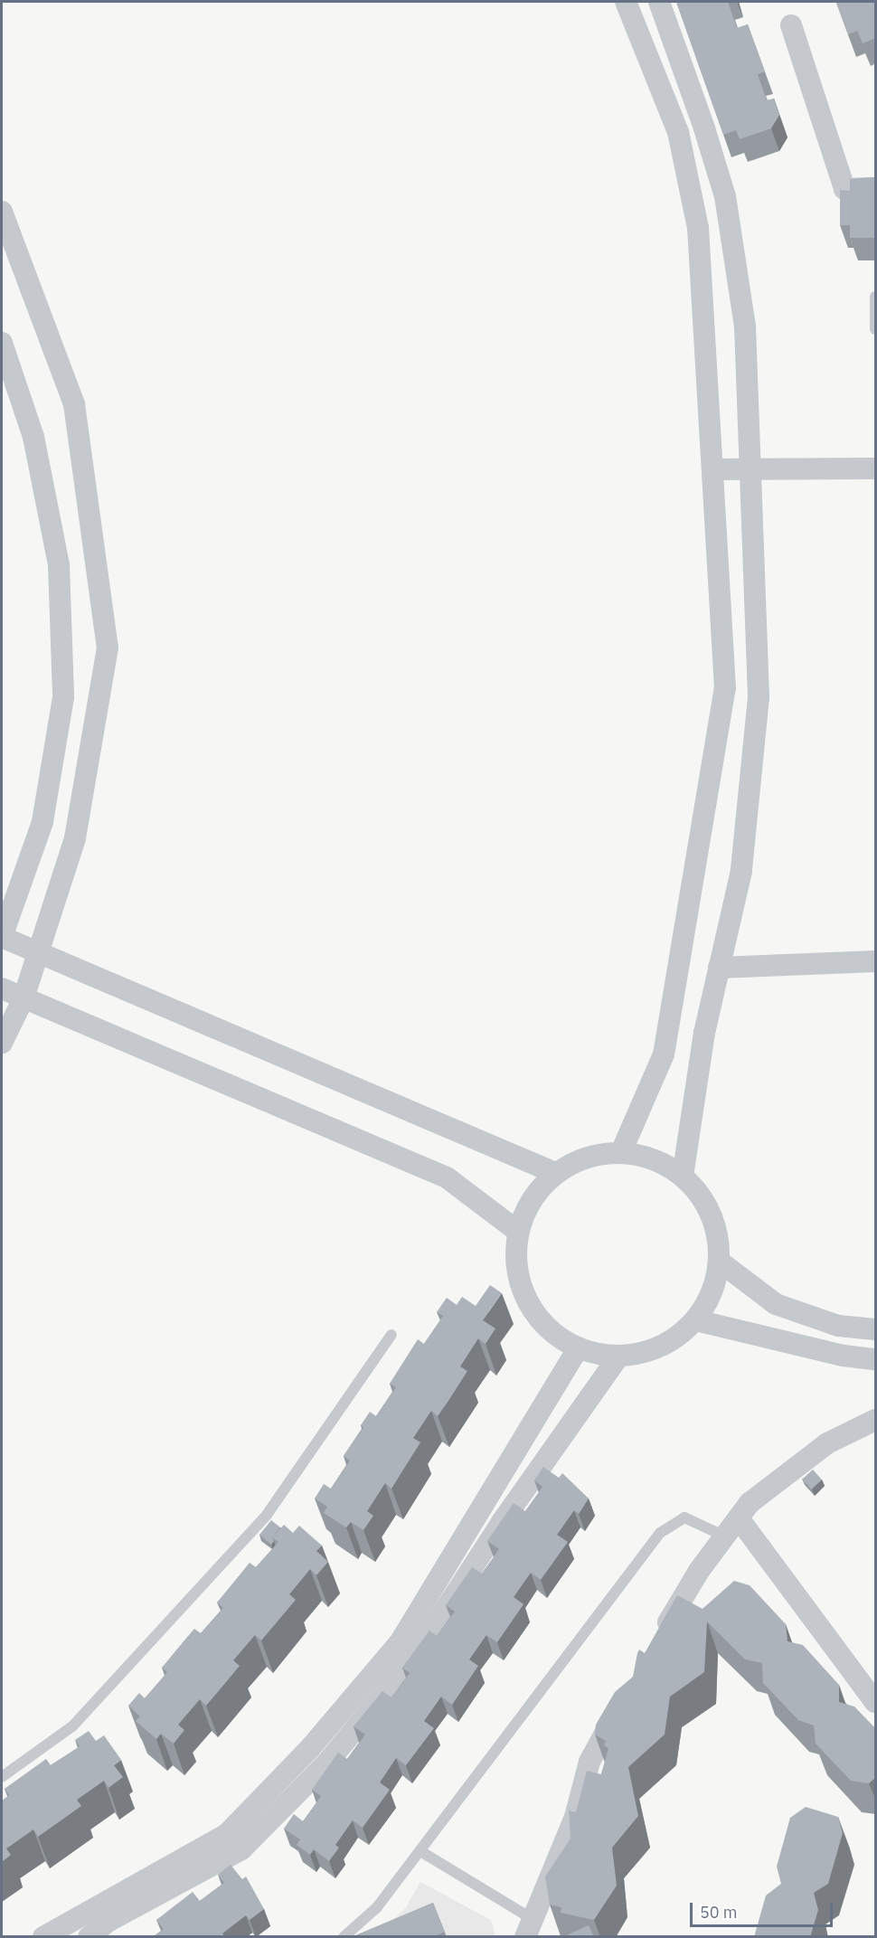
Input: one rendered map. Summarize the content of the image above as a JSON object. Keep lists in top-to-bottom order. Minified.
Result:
{"scale_bar":"50 m"}
